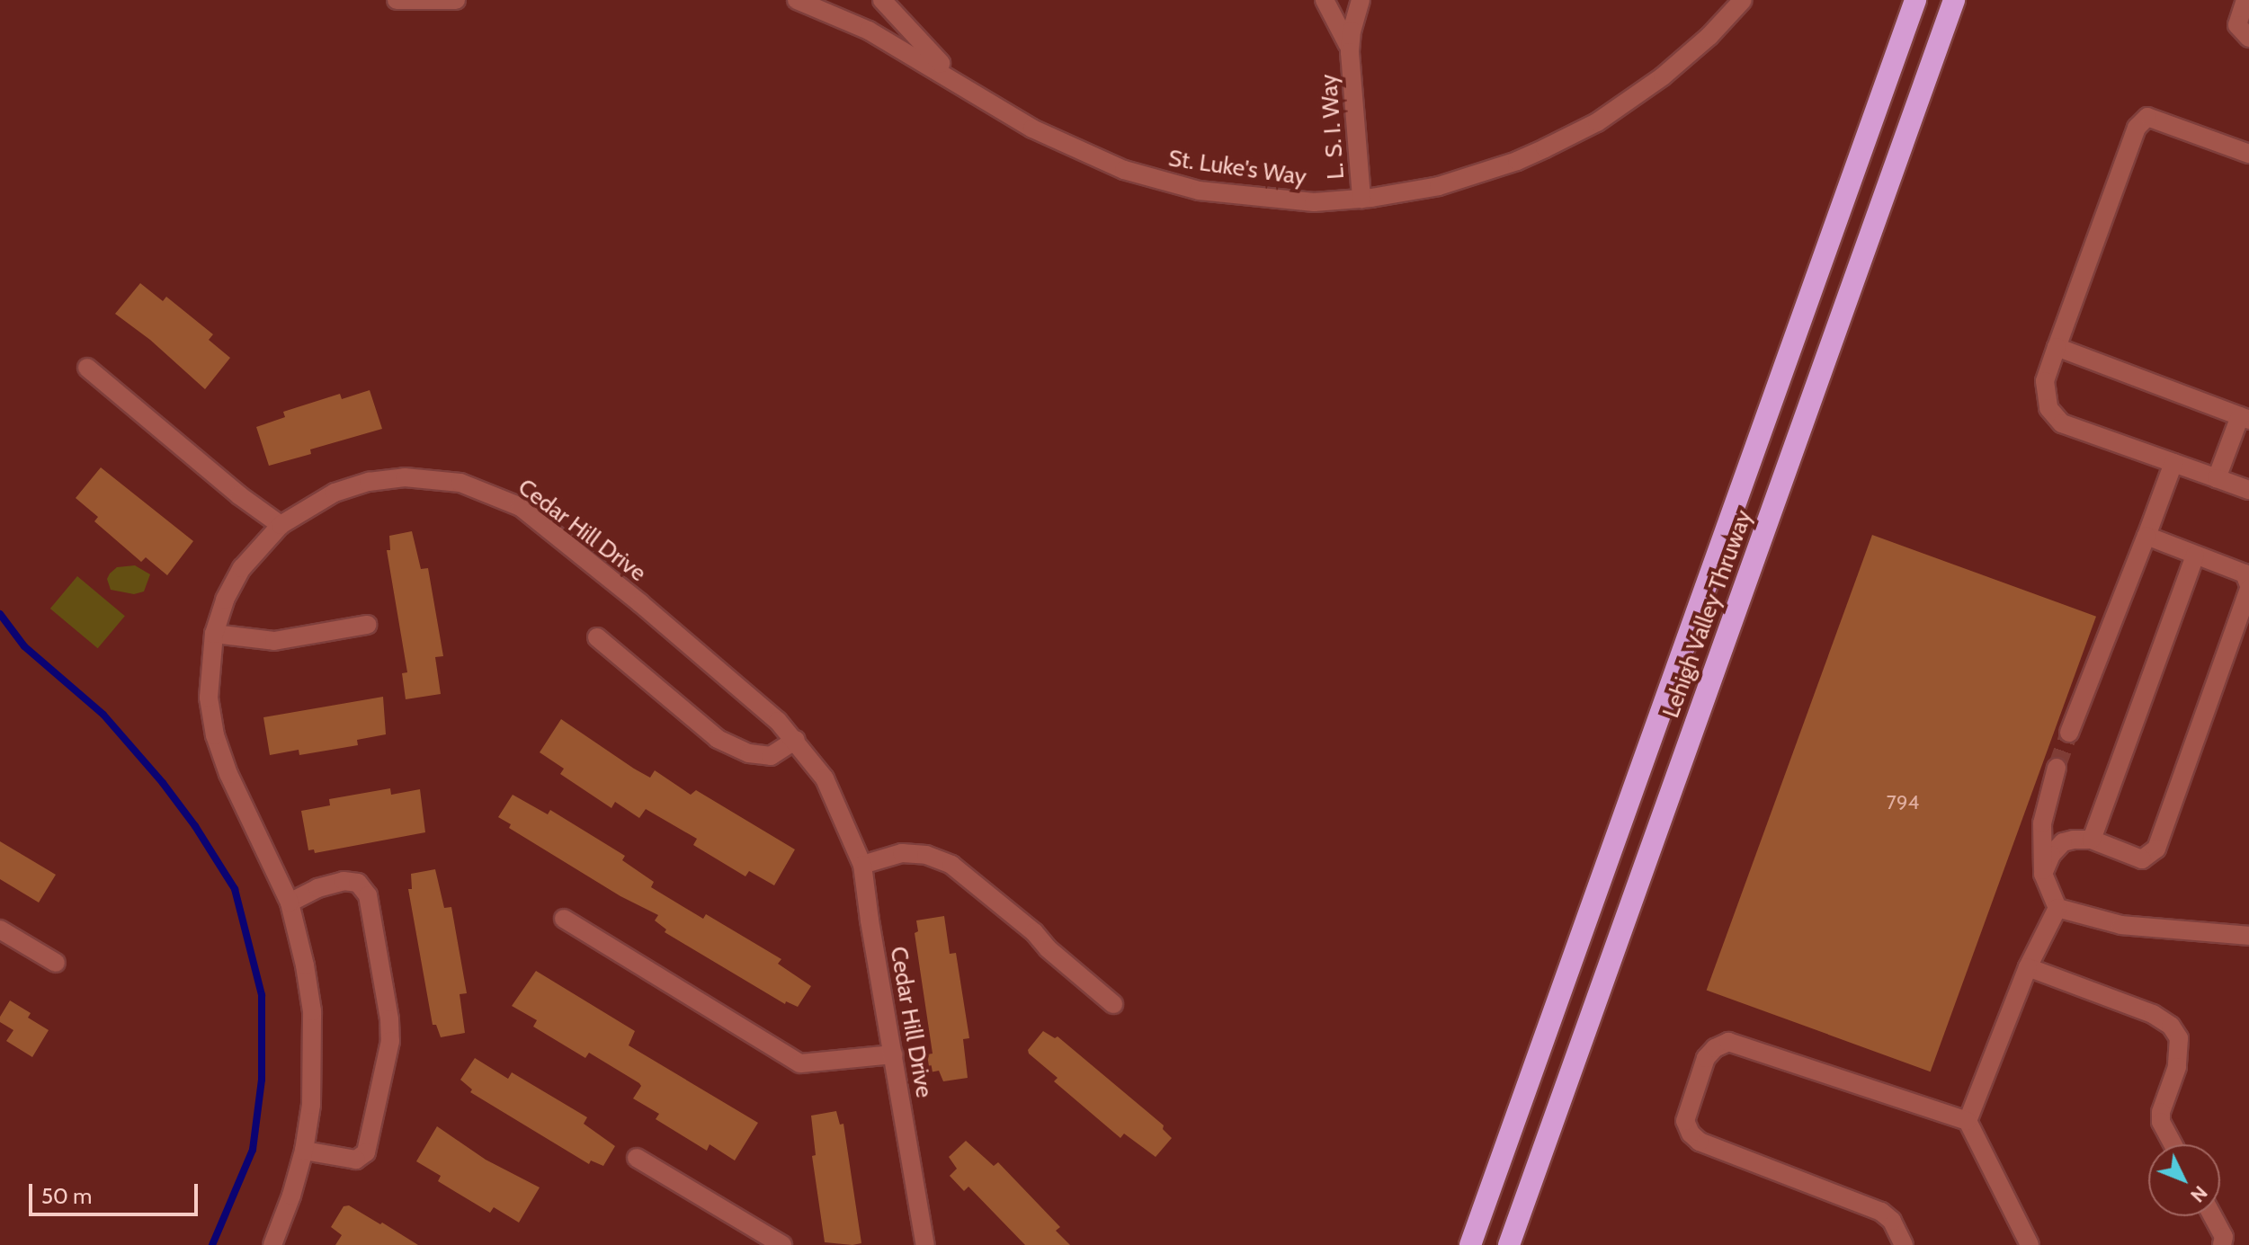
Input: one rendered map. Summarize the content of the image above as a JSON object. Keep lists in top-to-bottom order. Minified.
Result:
{"streets":{"highway":["Lehigh Valley Thruway"],"street":["L. S. I. Way","St. Luke's Way","Cedar Hill Drive"]},"crossings":[["L. S. I. Way","St. Luke's Way"]],"house_numbers":["794"],"scale_bar":"50 m","north":"bottom right"}
